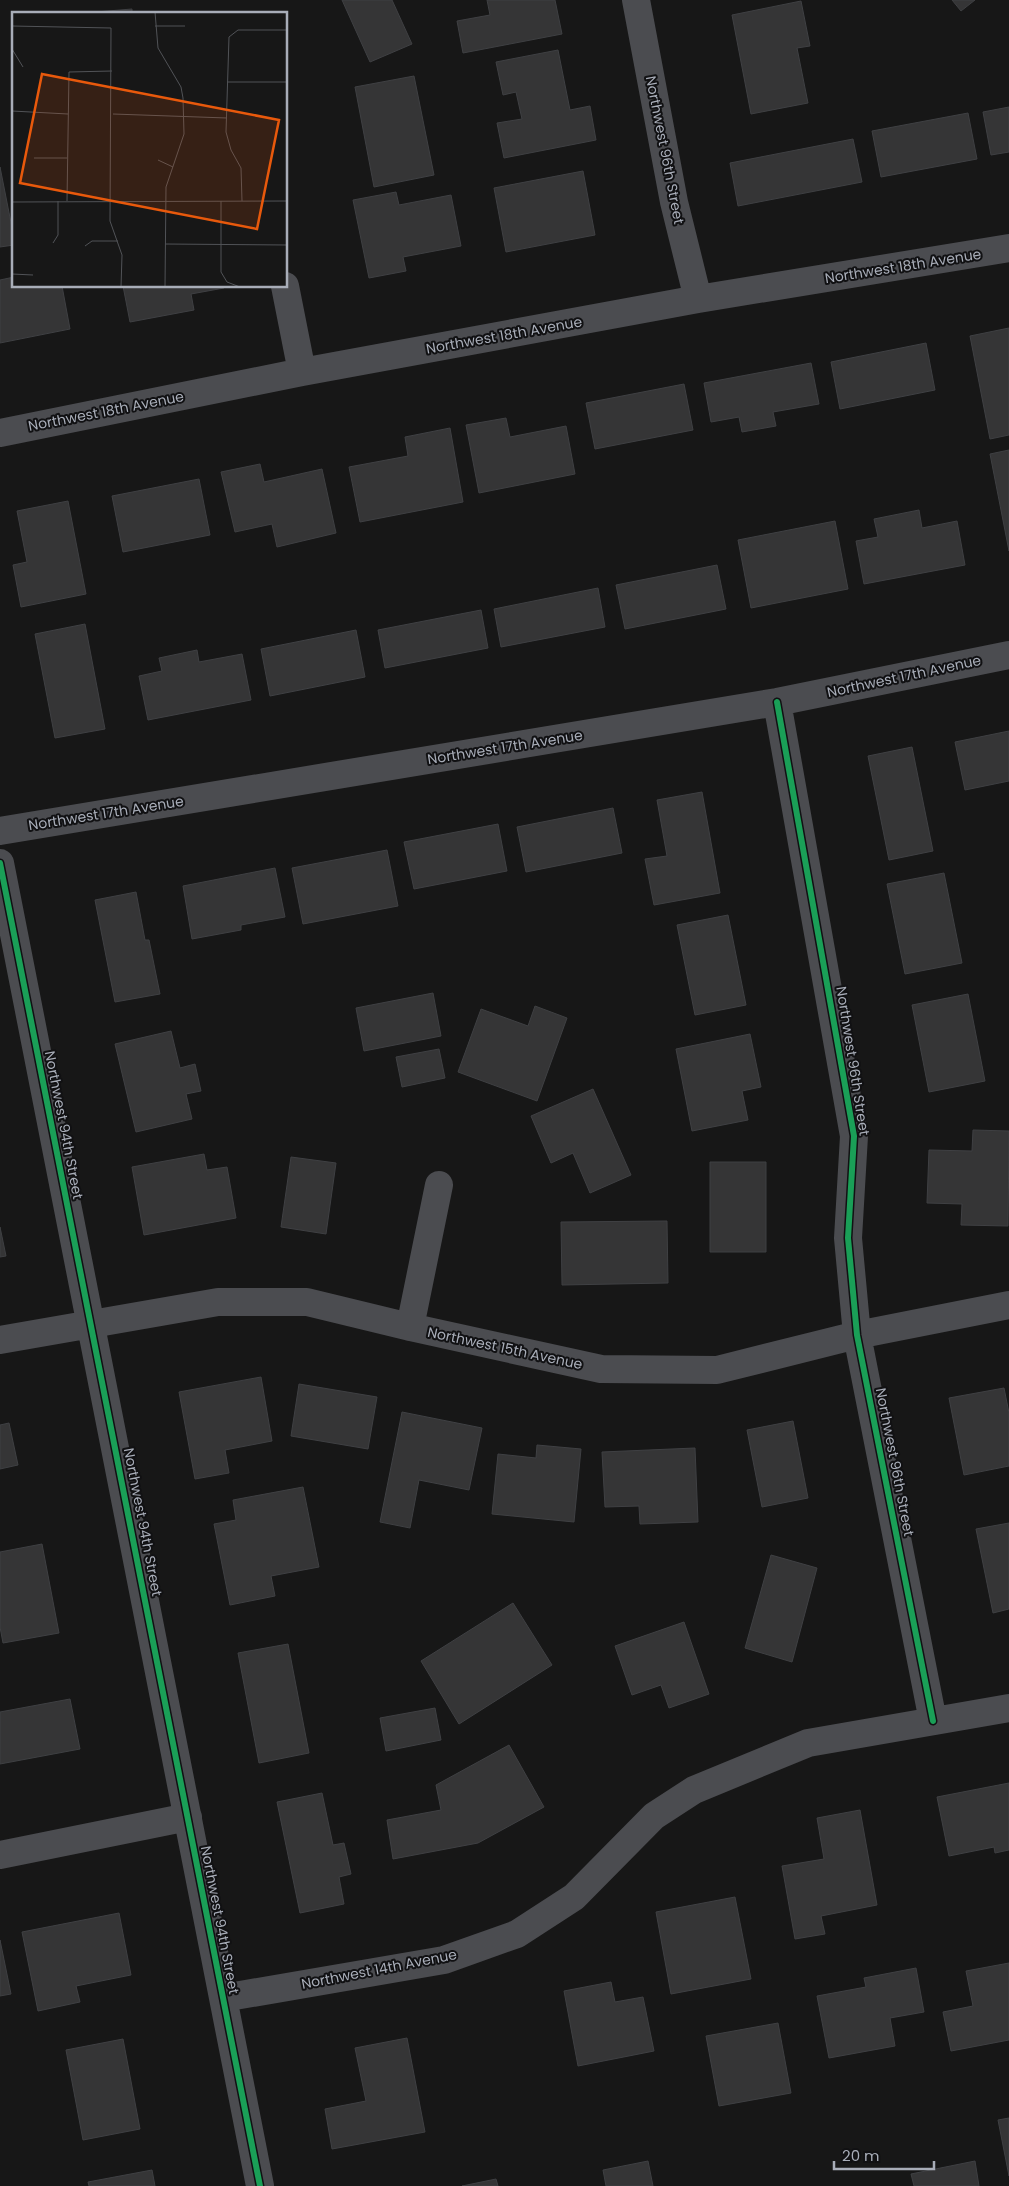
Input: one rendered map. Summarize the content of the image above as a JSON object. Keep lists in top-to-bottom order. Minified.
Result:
{"streets":{"street":["Northwest 96th Street","Northwest 18th Avenue","Northwest 17th Avenue","Northwest 94th Street","Northwest 15th Avenue","Northwest 14th Avenue"]},"crossings":[["Northwest 96th Street","Northwest 18th Avenue"],["Northwest 96th Street","Northwest 17th Avenue"],["Northwest 96th Street","Northwest 15th Avenue"],["Northwest 96th Street","Northwest 14th Avenue"],["Northwest 94th Street","Northwest 15th Avenue"],["Northwest 94th Street","Northwest 14th Avenue"]],"scale_bar":"20 m"}
